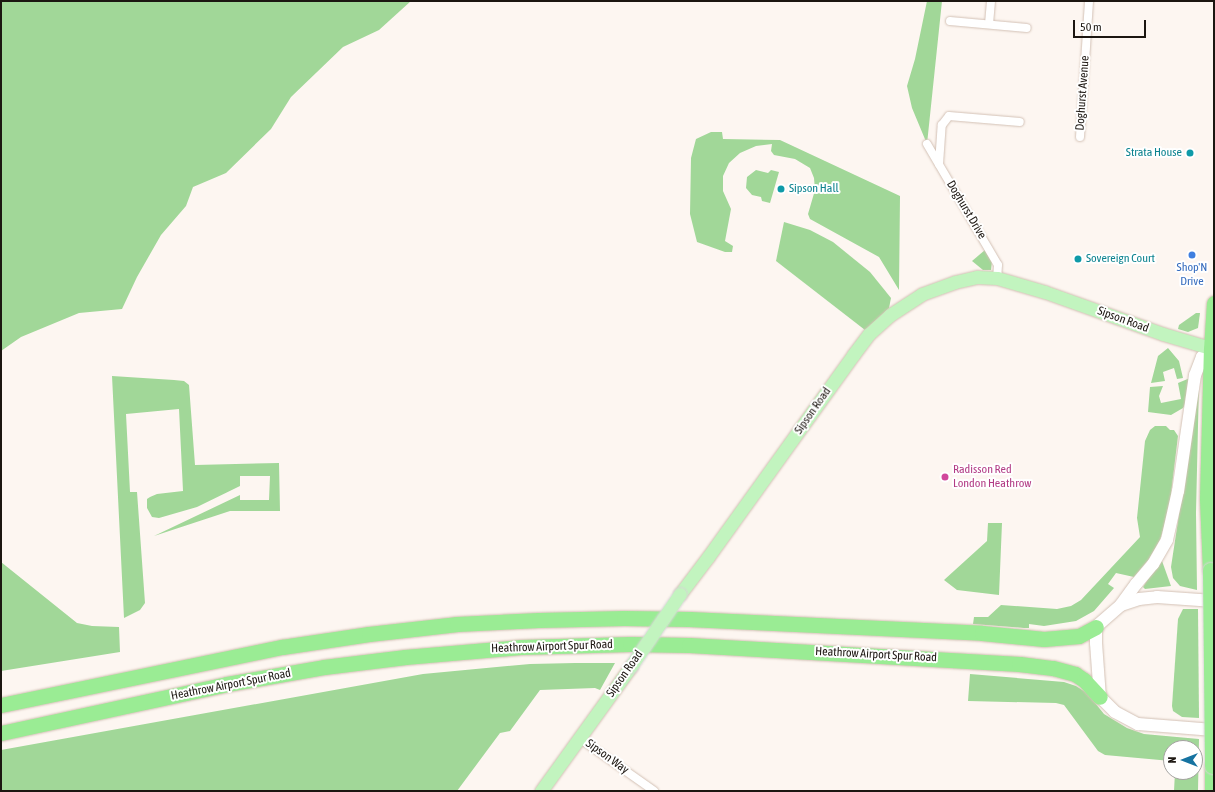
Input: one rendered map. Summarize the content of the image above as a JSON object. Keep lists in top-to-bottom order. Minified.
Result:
{"streets":{"highway":["Heathrow Airport Spur Road"],"main road":["Sipson Road"],"street":["Doghurst Avenue","Doghurst Drive","Sipson Way"]},"crossings":[["Doghurst Drive","Sipson Road"],["Sipson Road","Sipson Way"]],"places":["Strata House","Sipson Hall","Shop'N Drive","Sovereign Court","Radisson Red London Heathrow"],"scale_bar":"50 m","north":"left"}
